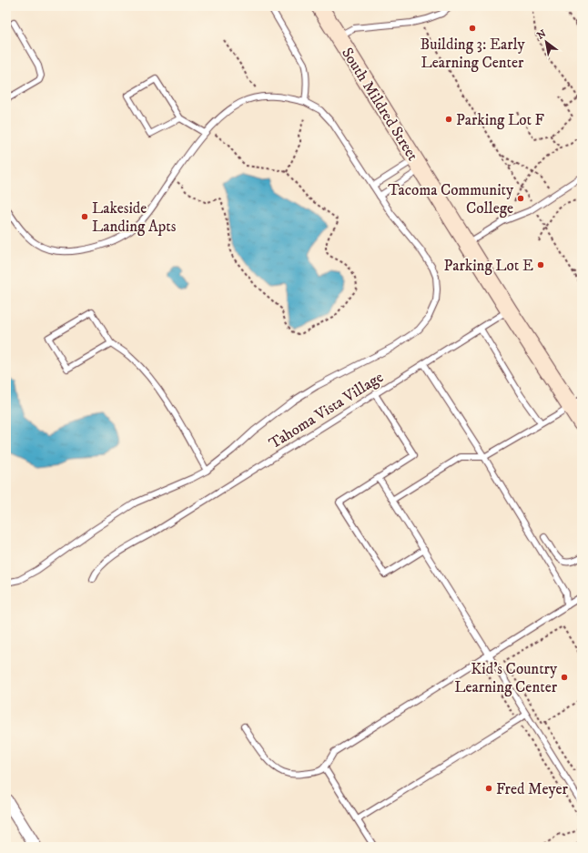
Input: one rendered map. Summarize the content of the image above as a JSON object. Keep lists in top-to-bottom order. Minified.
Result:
{"streets":{"main road":["South Mildred Street"],"lane":["Tahoma Vista Village"]},"crossings":[["South Mildred Street","Tahoma Vista Village"]],"places":["Building 3: Early Learning Center","Parking Lot F","Tacoma Community College","Lakeside Landing Apts","Parking Lot E","Kid's Country Learning Center","Fred Meyer"],"north":"top left"}
